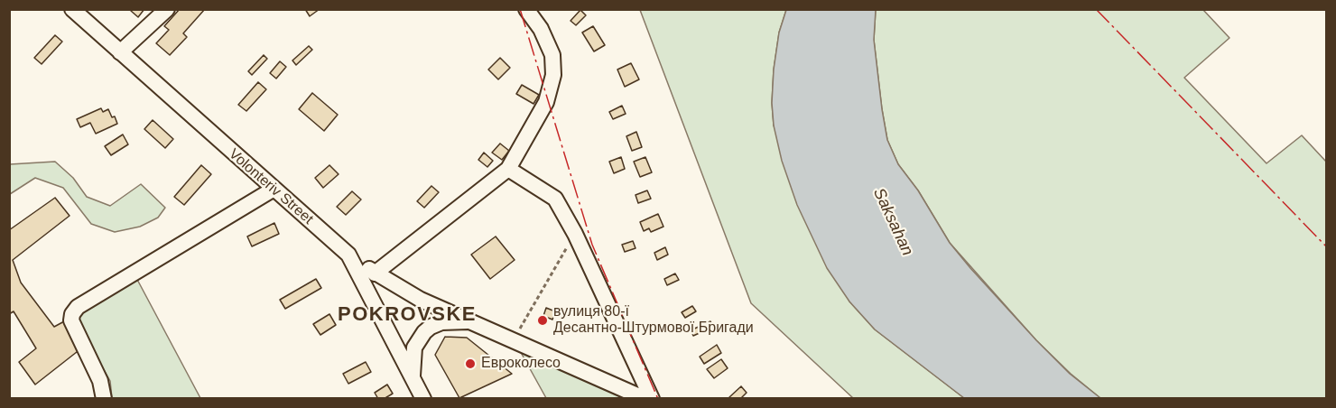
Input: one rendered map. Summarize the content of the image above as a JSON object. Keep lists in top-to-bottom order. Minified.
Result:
{"streets":{"street":["Volonteriv Street"]},"districts":["POKROVSKE"],"water":["Saksahan"],"places":["вулиця 80-ї Десантно-Штурмової Бригади","Евроколесо"]}
